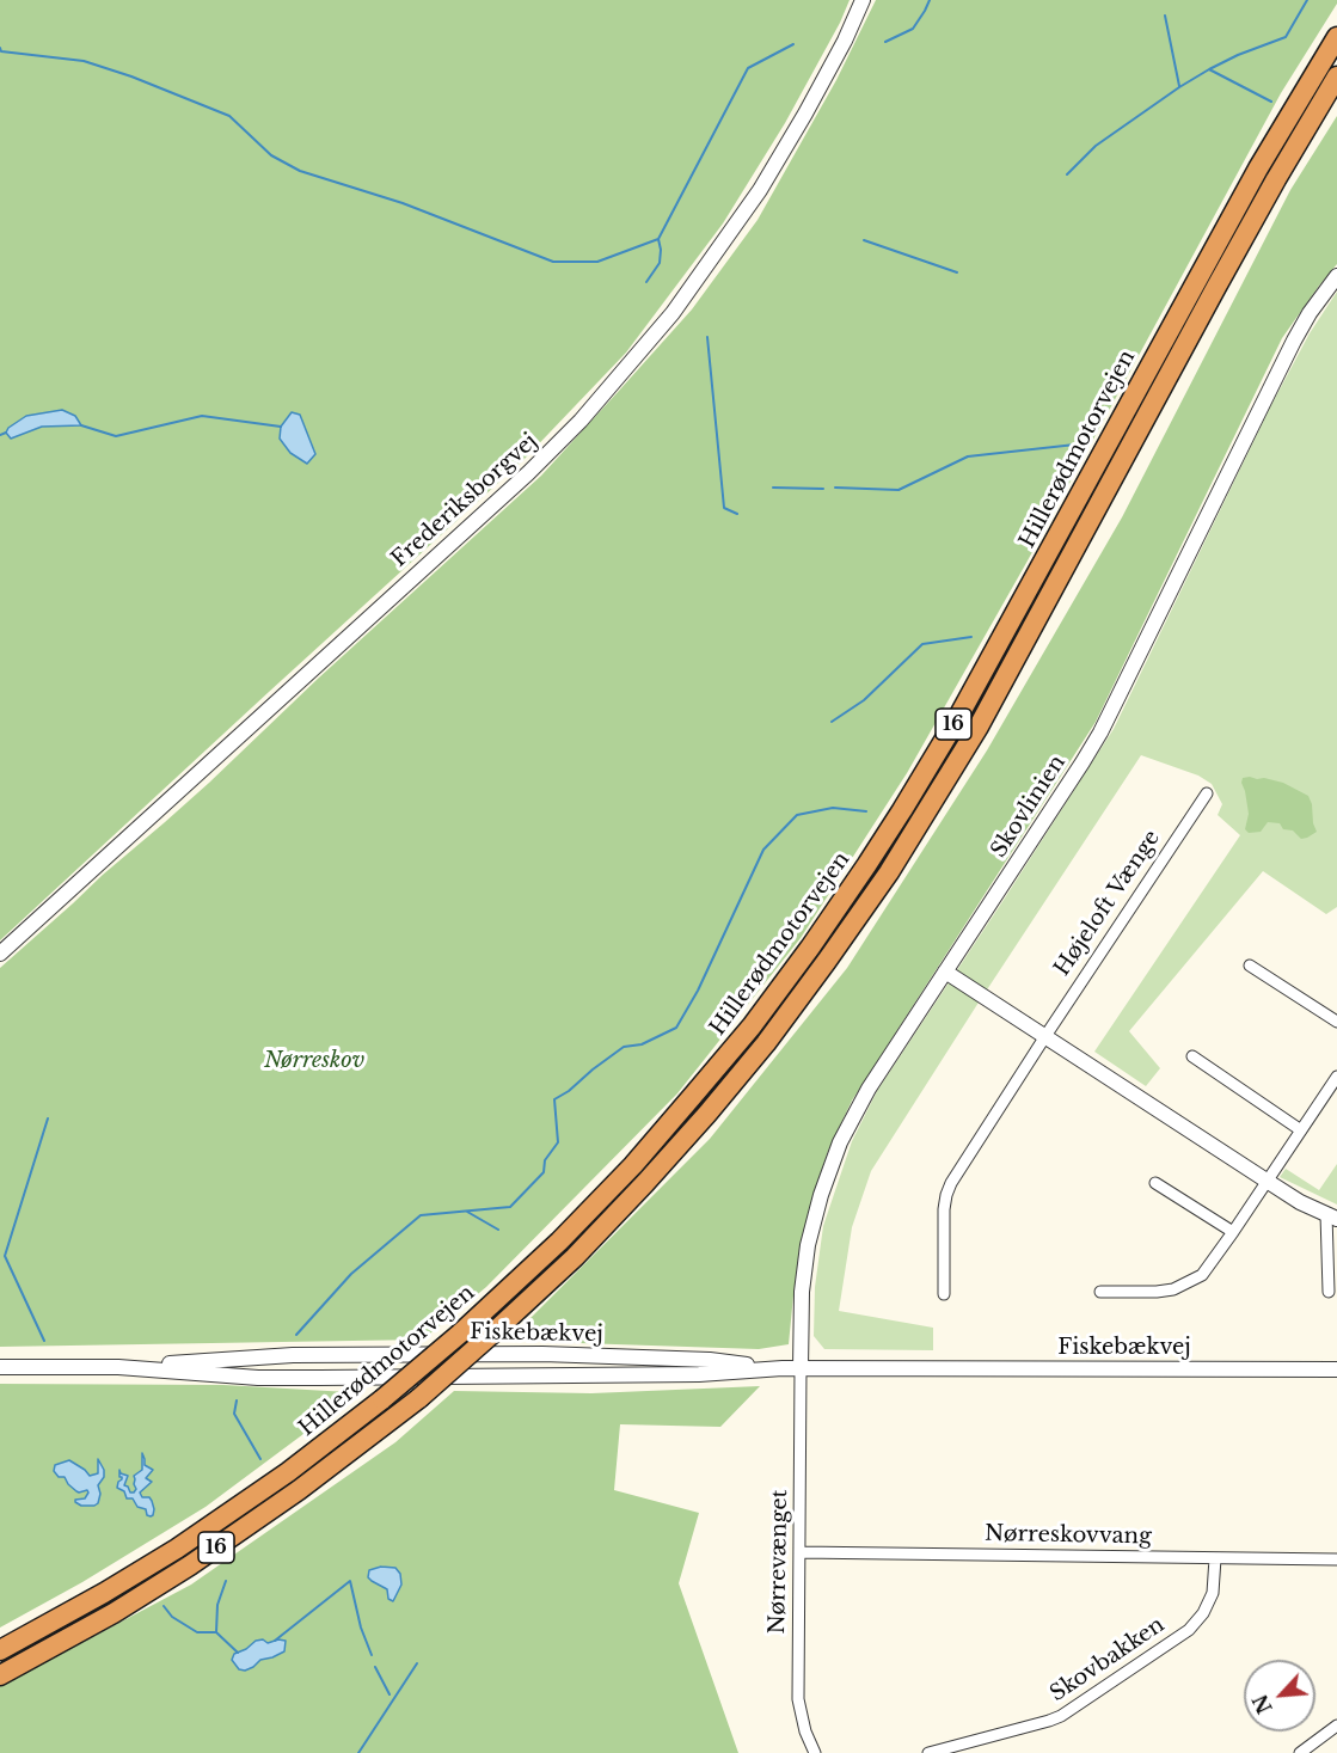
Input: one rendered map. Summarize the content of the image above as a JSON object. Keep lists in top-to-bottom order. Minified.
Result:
{"streets":{"highway":["Hillerødmotorvejen","16"],"street":["Frederiksborgvej","Skovlinien","Højeloft Vænge","Fiskebækvej","Nørreskovvang","Nørrevænget","Skovbakken"]},"crossings":[["Skovlinien","Fiskebækvej"],["Skovlinien","Nørrevænget"],["Fiskebækvej","Nørrevænget"],["Nørreskovvang","Nørrevænget"],["Nørreskovvang","Skovbakken"]],"parks":["Nørreskov"],"north":"bottom left"}
